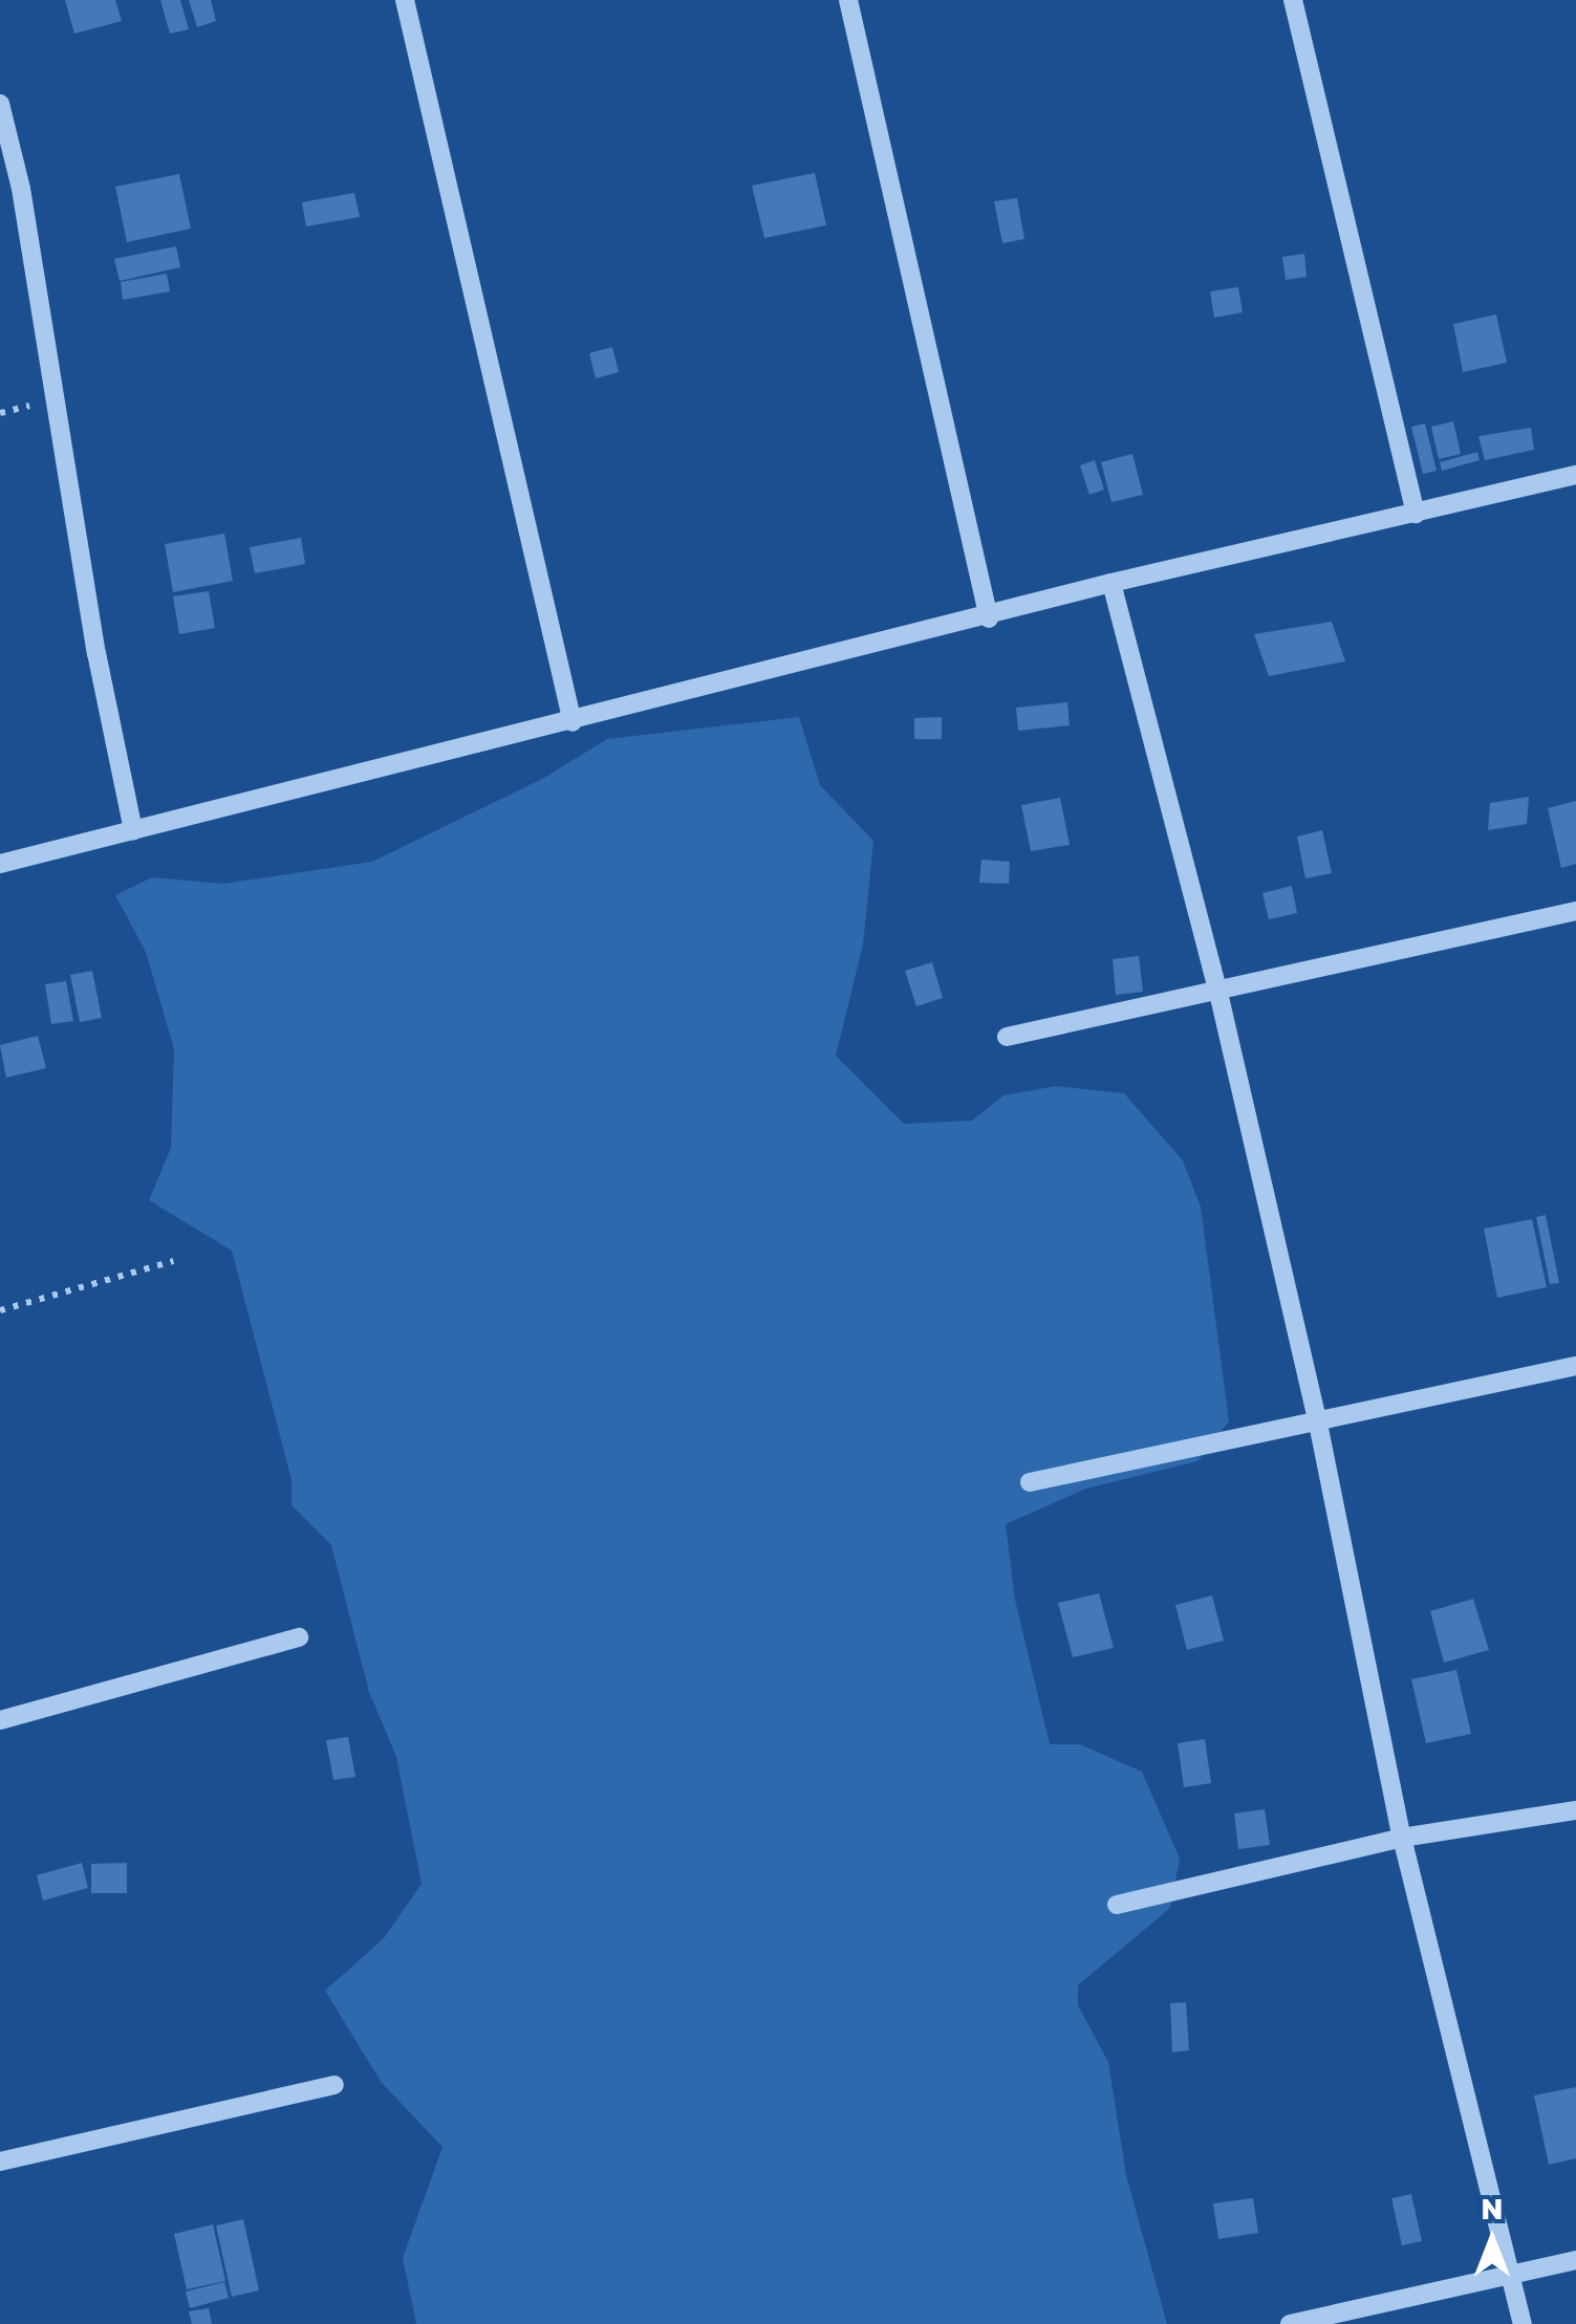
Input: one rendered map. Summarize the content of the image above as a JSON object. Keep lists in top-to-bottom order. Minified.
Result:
{"north":"top"}
